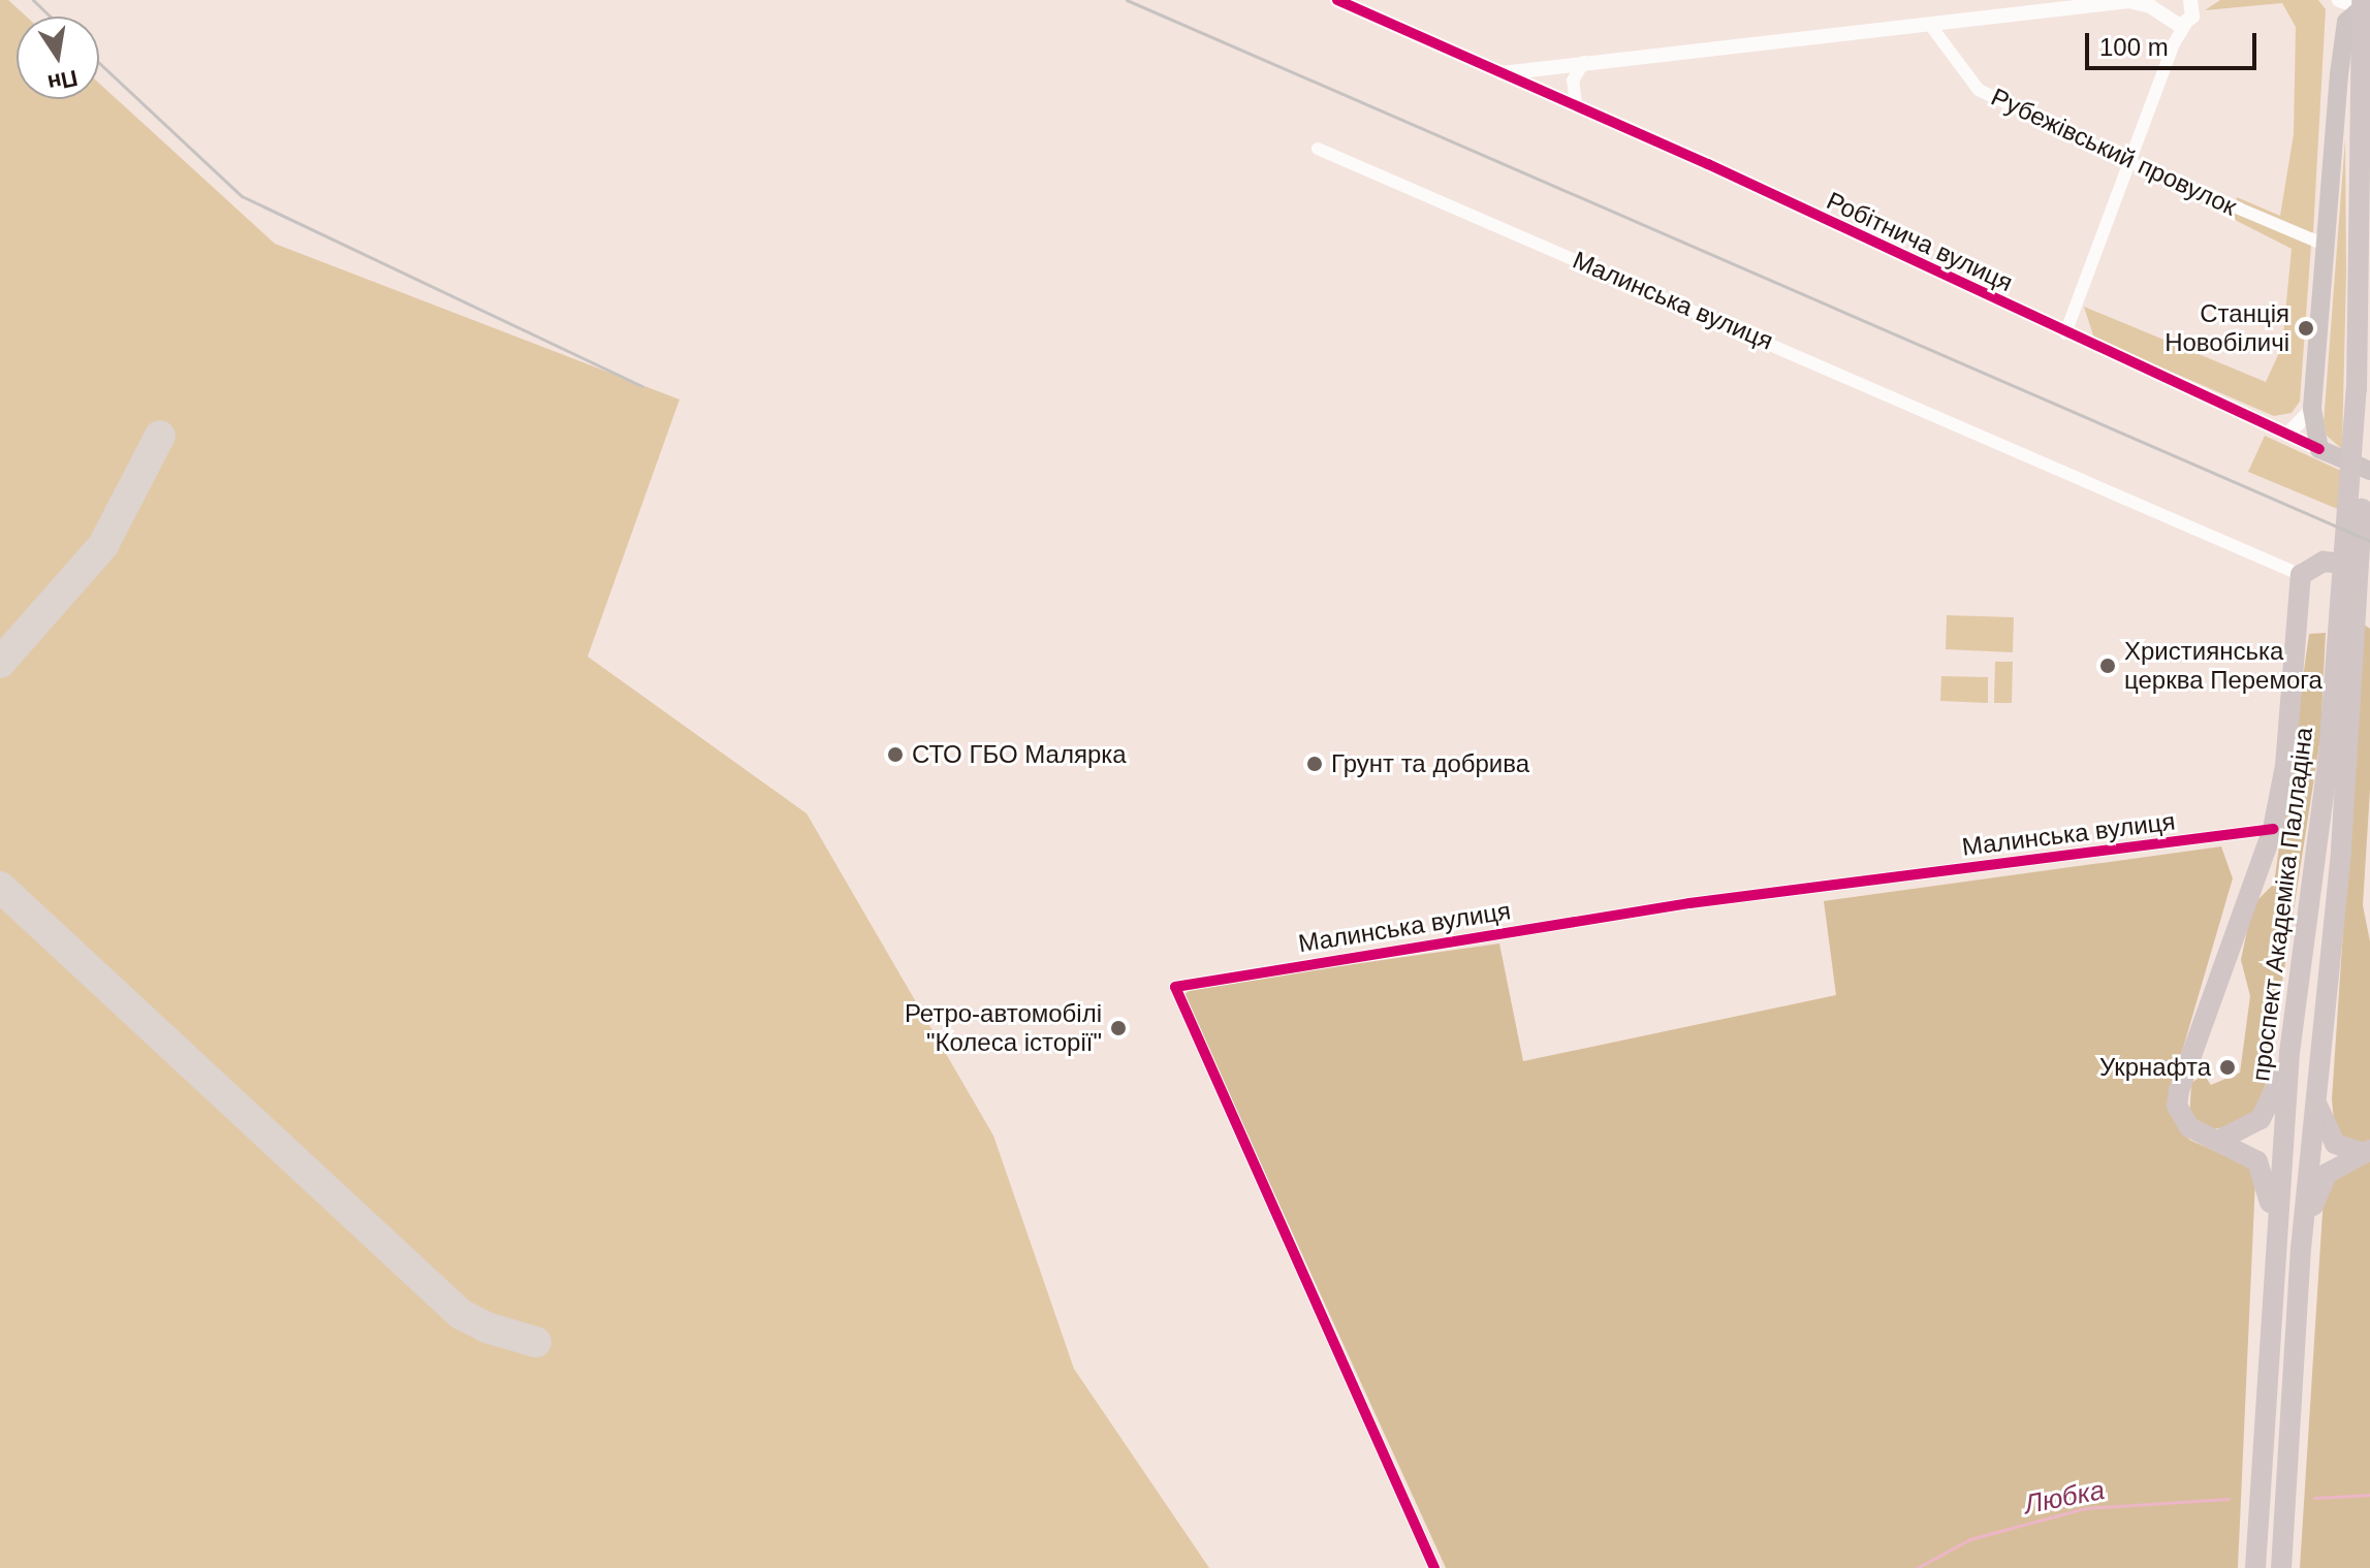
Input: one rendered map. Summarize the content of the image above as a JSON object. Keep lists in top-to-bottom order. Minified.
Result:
{"streets":{"highway":["проспект Академіка Палладіна"],"main road":["Робітнича вулиця"],"street":["Рубежівський провулок","Малинська вулиця"]},"water":["Любка"],"places":["Станція Новобіличі","Християнська церква Перемога","СТО ГБО Малярка","Грунт та добрива","Ретро-автомобілі \"Колеса історії\"","Укрнафта"],"scale_bar":"100 m","north":"bottom"}
